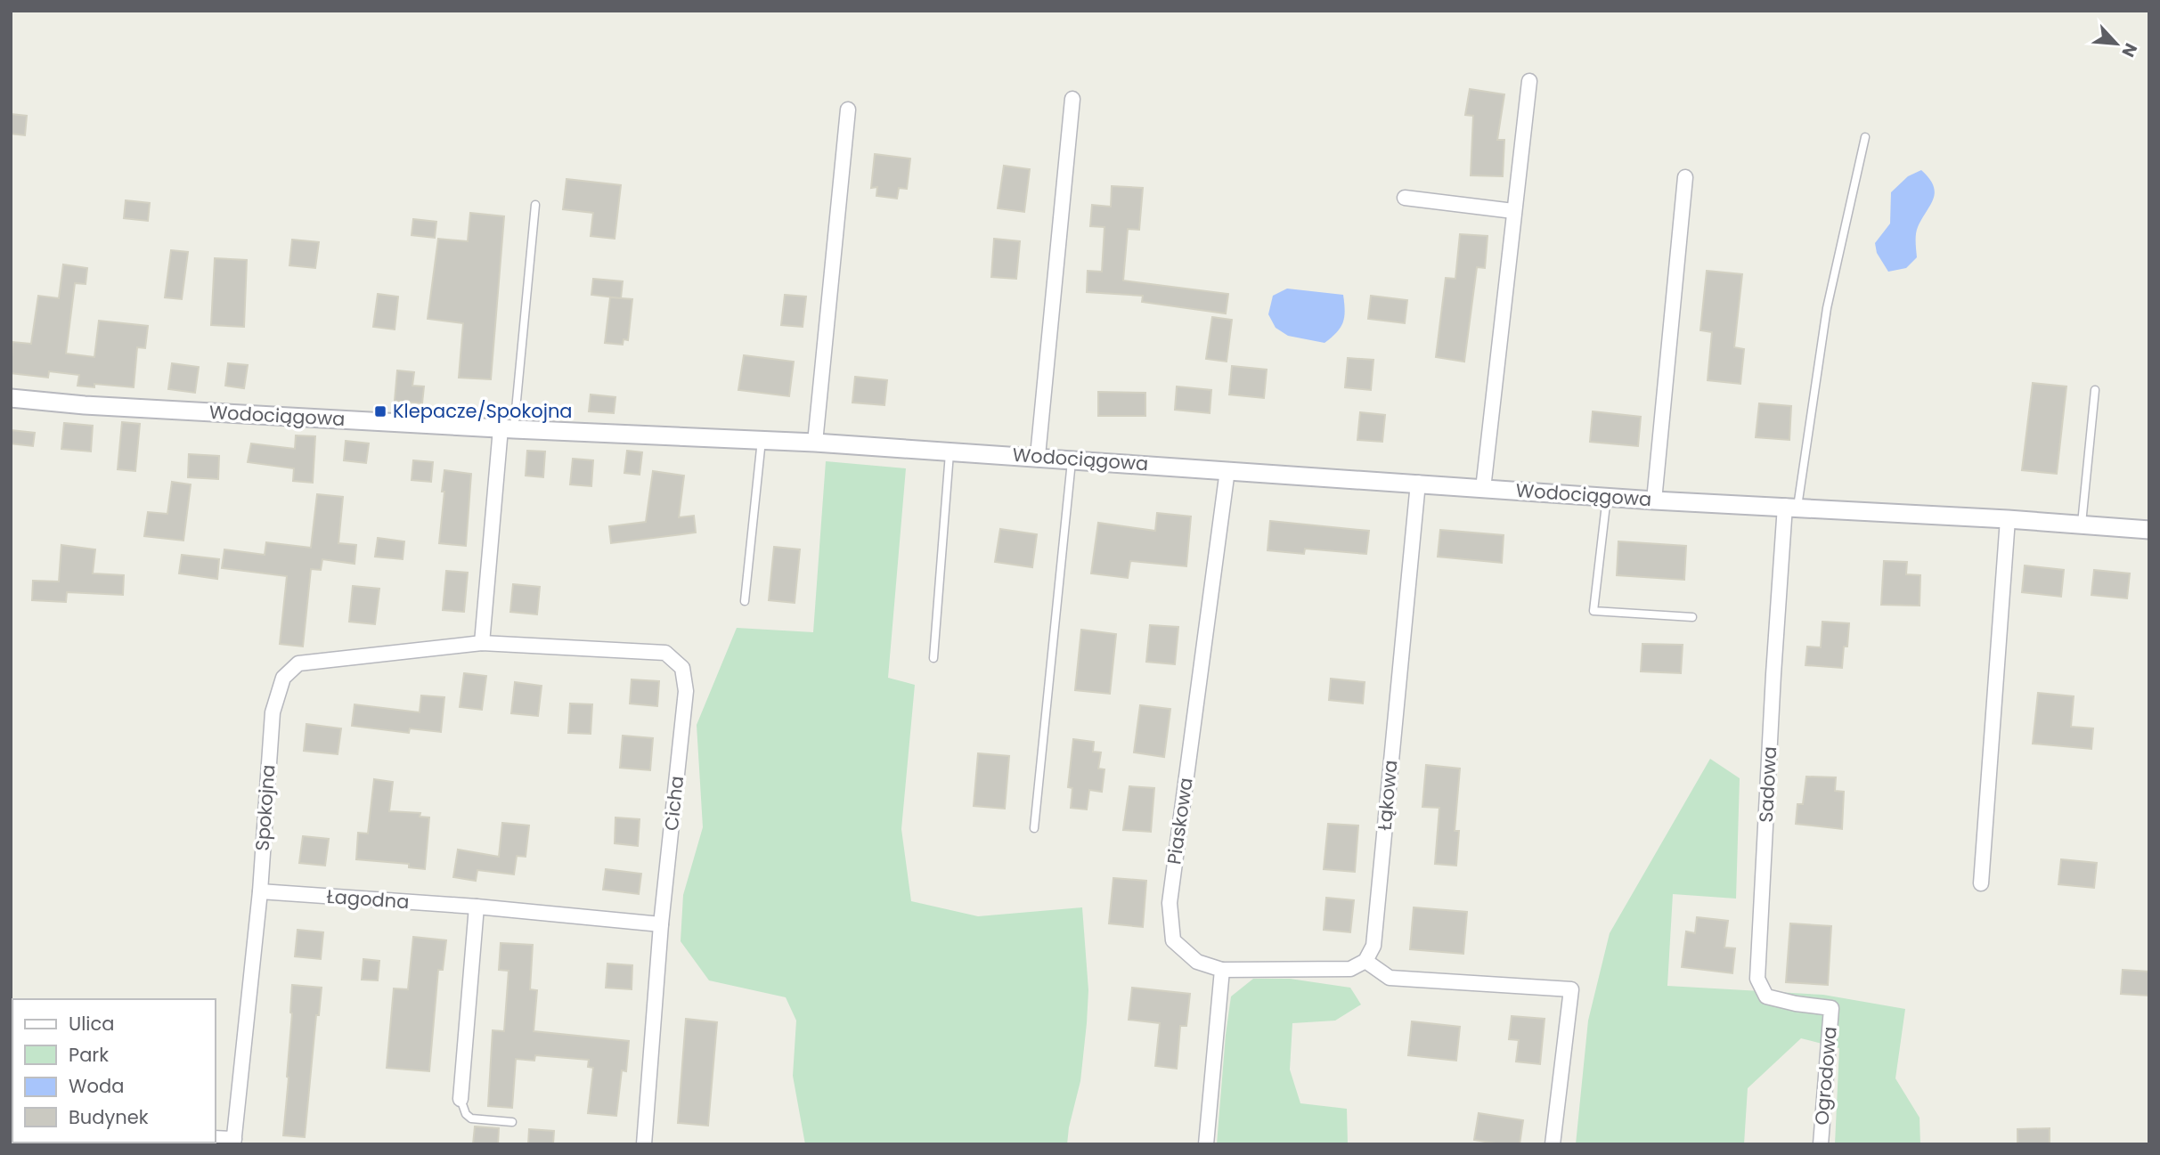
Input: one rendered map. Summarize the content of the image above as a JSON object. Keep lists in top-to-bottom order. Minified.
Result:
{"streets":{"street":["Wodociągowa","Sadowa","Łąkowa","Cicha","Spokojna","Piaskowa","Łagodna","Ogrodowa"]},"crossings":[["Wodociągowa","Sadowa"],["Wodociągowa","Łąkowa"],["Wodociągowa","Piaskowa"],["Sadowa","Ogrodowa"],["Cicha","Spokojna"],["Cicha","Łagodna"],["Spokojna","Łagodna"]],"places":{"transit":["Klepacze/Spokojna"]},"legend":["Ulica","Park","Woda","Budynek"],"north":"bottom right"}
